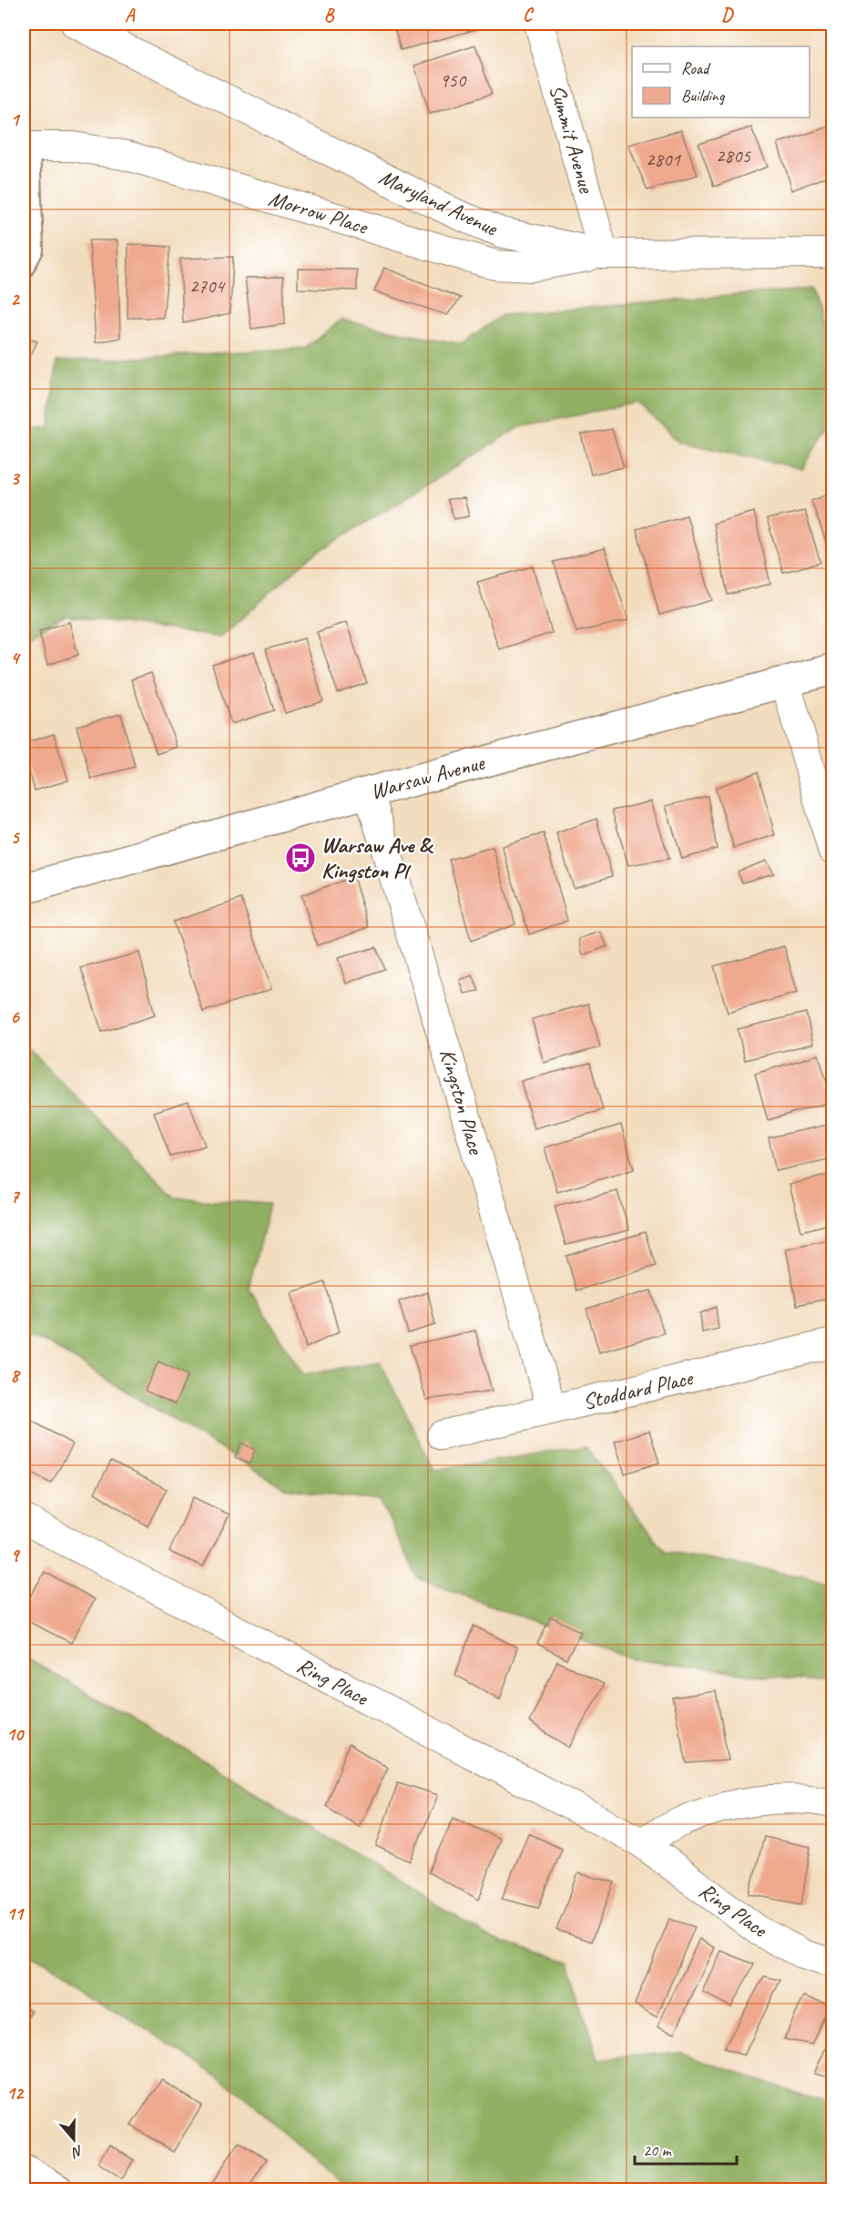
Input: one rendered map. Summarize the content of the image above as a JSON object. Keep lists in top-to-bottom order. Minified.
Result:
{"streets":{"main road":["Warsaw Avenue"],"street":["Summit Avenue","Maryland Avenue","Morrow Place","Kingston Place","Stoddard Place","Ring Place"]},"crossings":[["Summit Avenue","Maryland Avenue"],["Summit Avenue","Morrow Place"],["Maryland Avenue","Morrow Place"],["Warsaw Avenue","Kingston Place"],["Kingston Place","Stoddard Place"]],"places":{"bus stop":["Warsaw Ave & Kingston Pl"]},"house_numbers":["950","2805","2801","2704"],"legend":["Road","Building"],"scale_bar":"20 m","north":"bottom","grid":{"columns":["A","B","C","D"],"rows":["1","2","3","4","5","6","7","8","9","10","11","12"]}}
